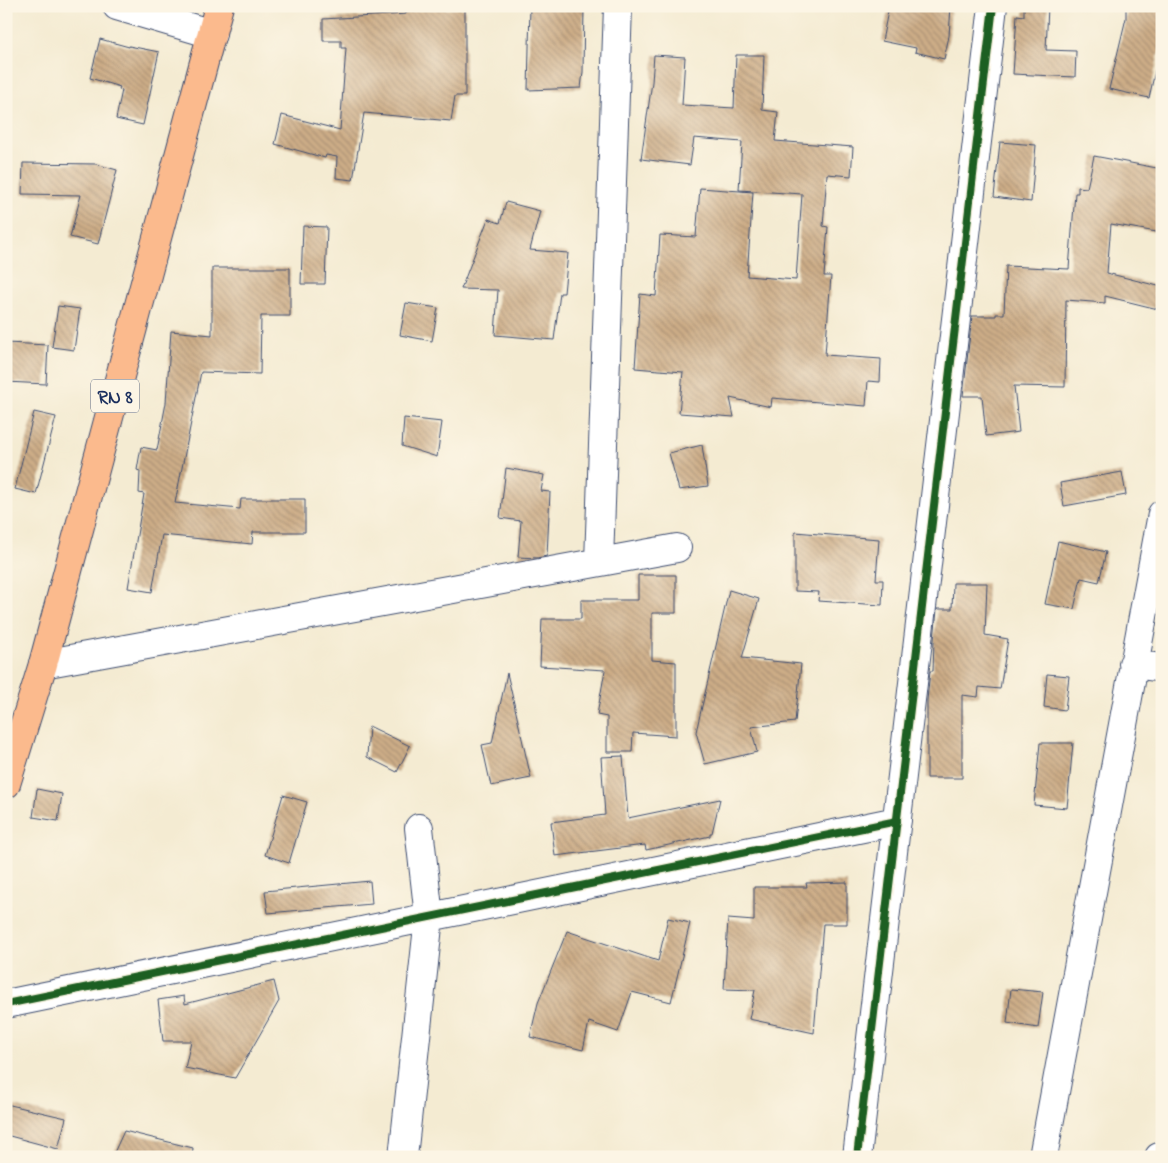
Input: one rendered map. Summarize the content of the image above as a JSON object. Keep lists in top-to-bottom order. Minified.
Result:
{"streets":{"main road":["RN 8"]}}
